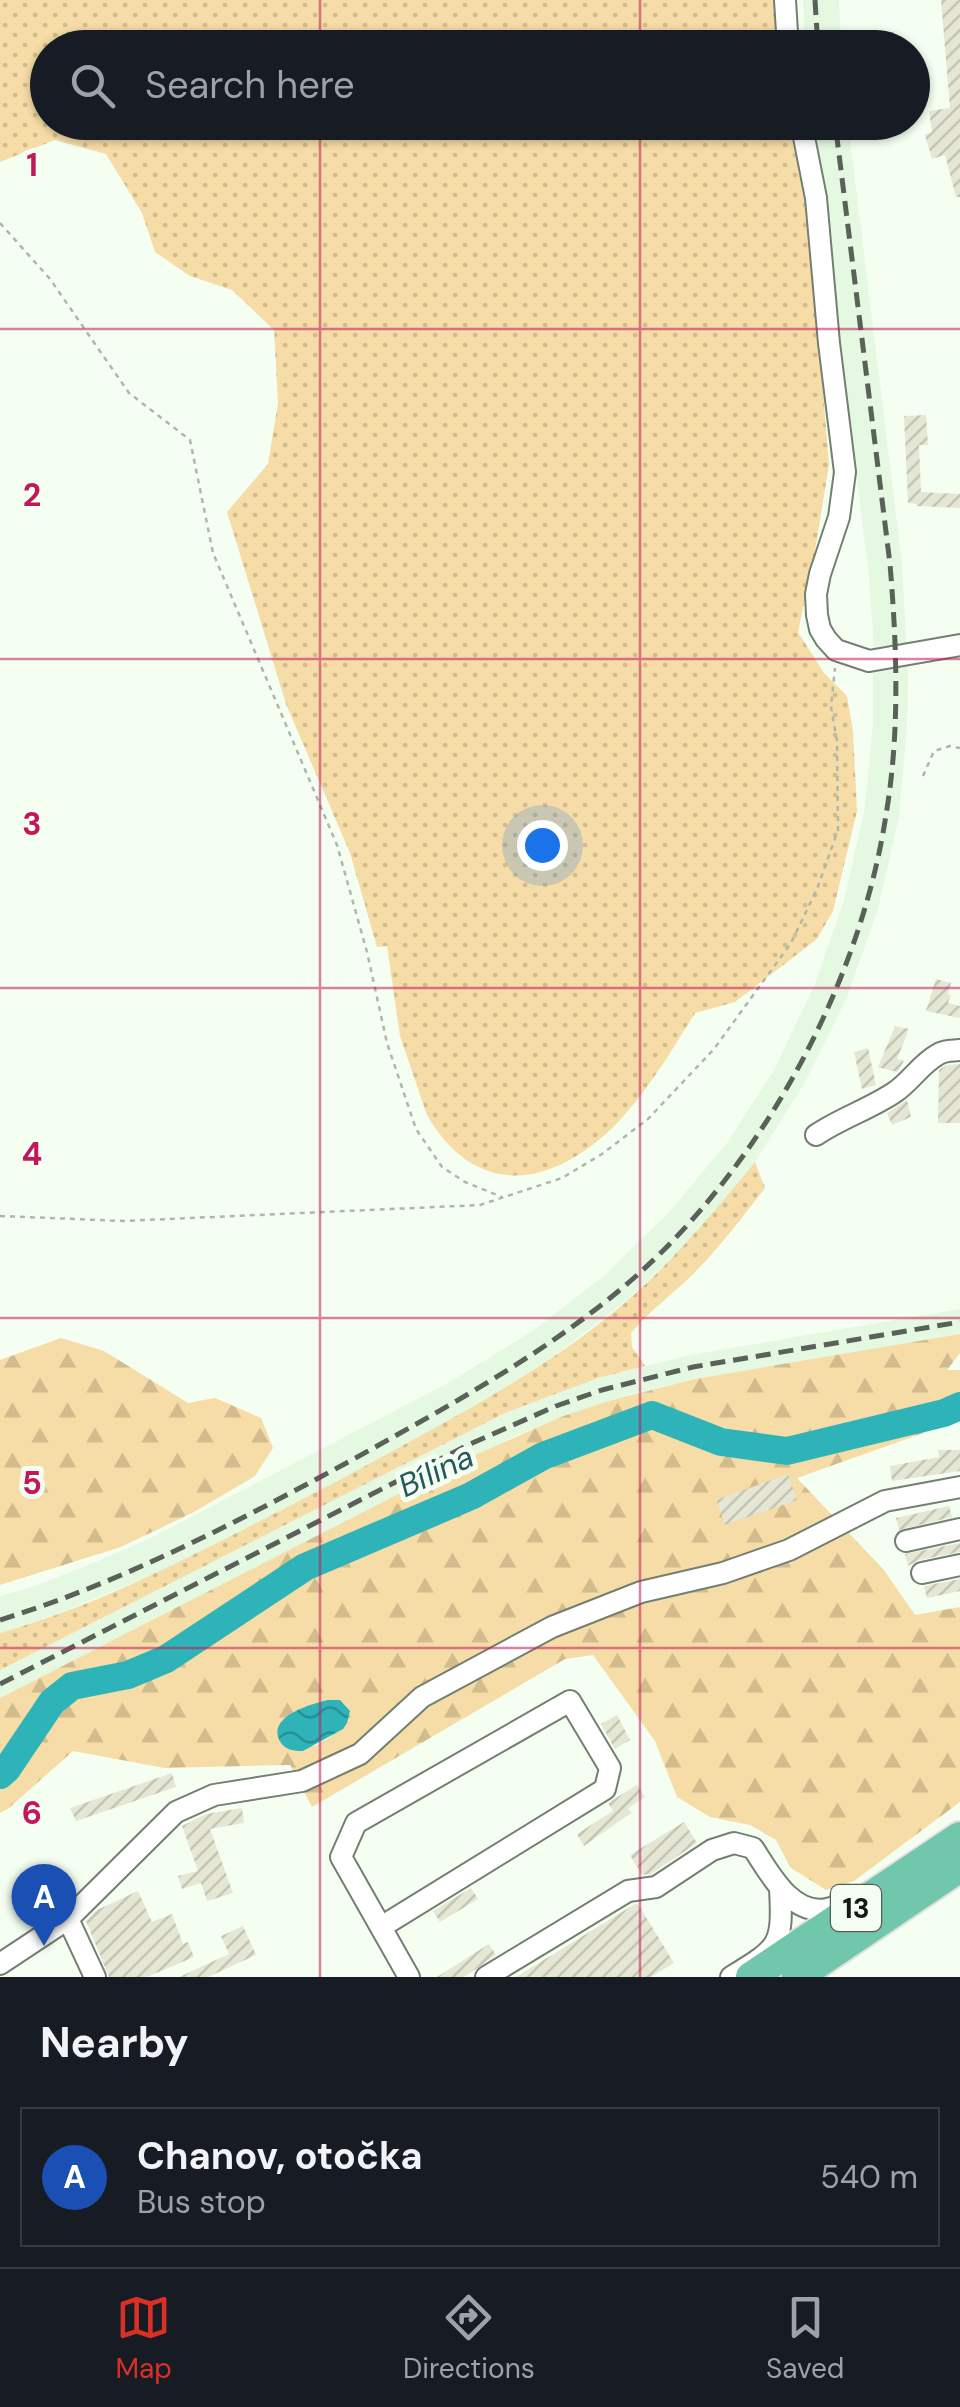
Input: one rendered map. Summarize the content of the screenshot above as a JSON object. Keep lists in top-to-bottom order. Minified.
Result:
{"streets":{"highway":["13"]},"water":["Bílina"],"page":{"search":"Search here","pins":"A","heading":"Nearby","list":[{"mark":"A","name":"Chanov, otočka","note":"Bus stop","value":"540 m"}],"nav":["Map","Directions","Saved"]},"grid":{"rows":["1","2","3","4","5","6"]}}
